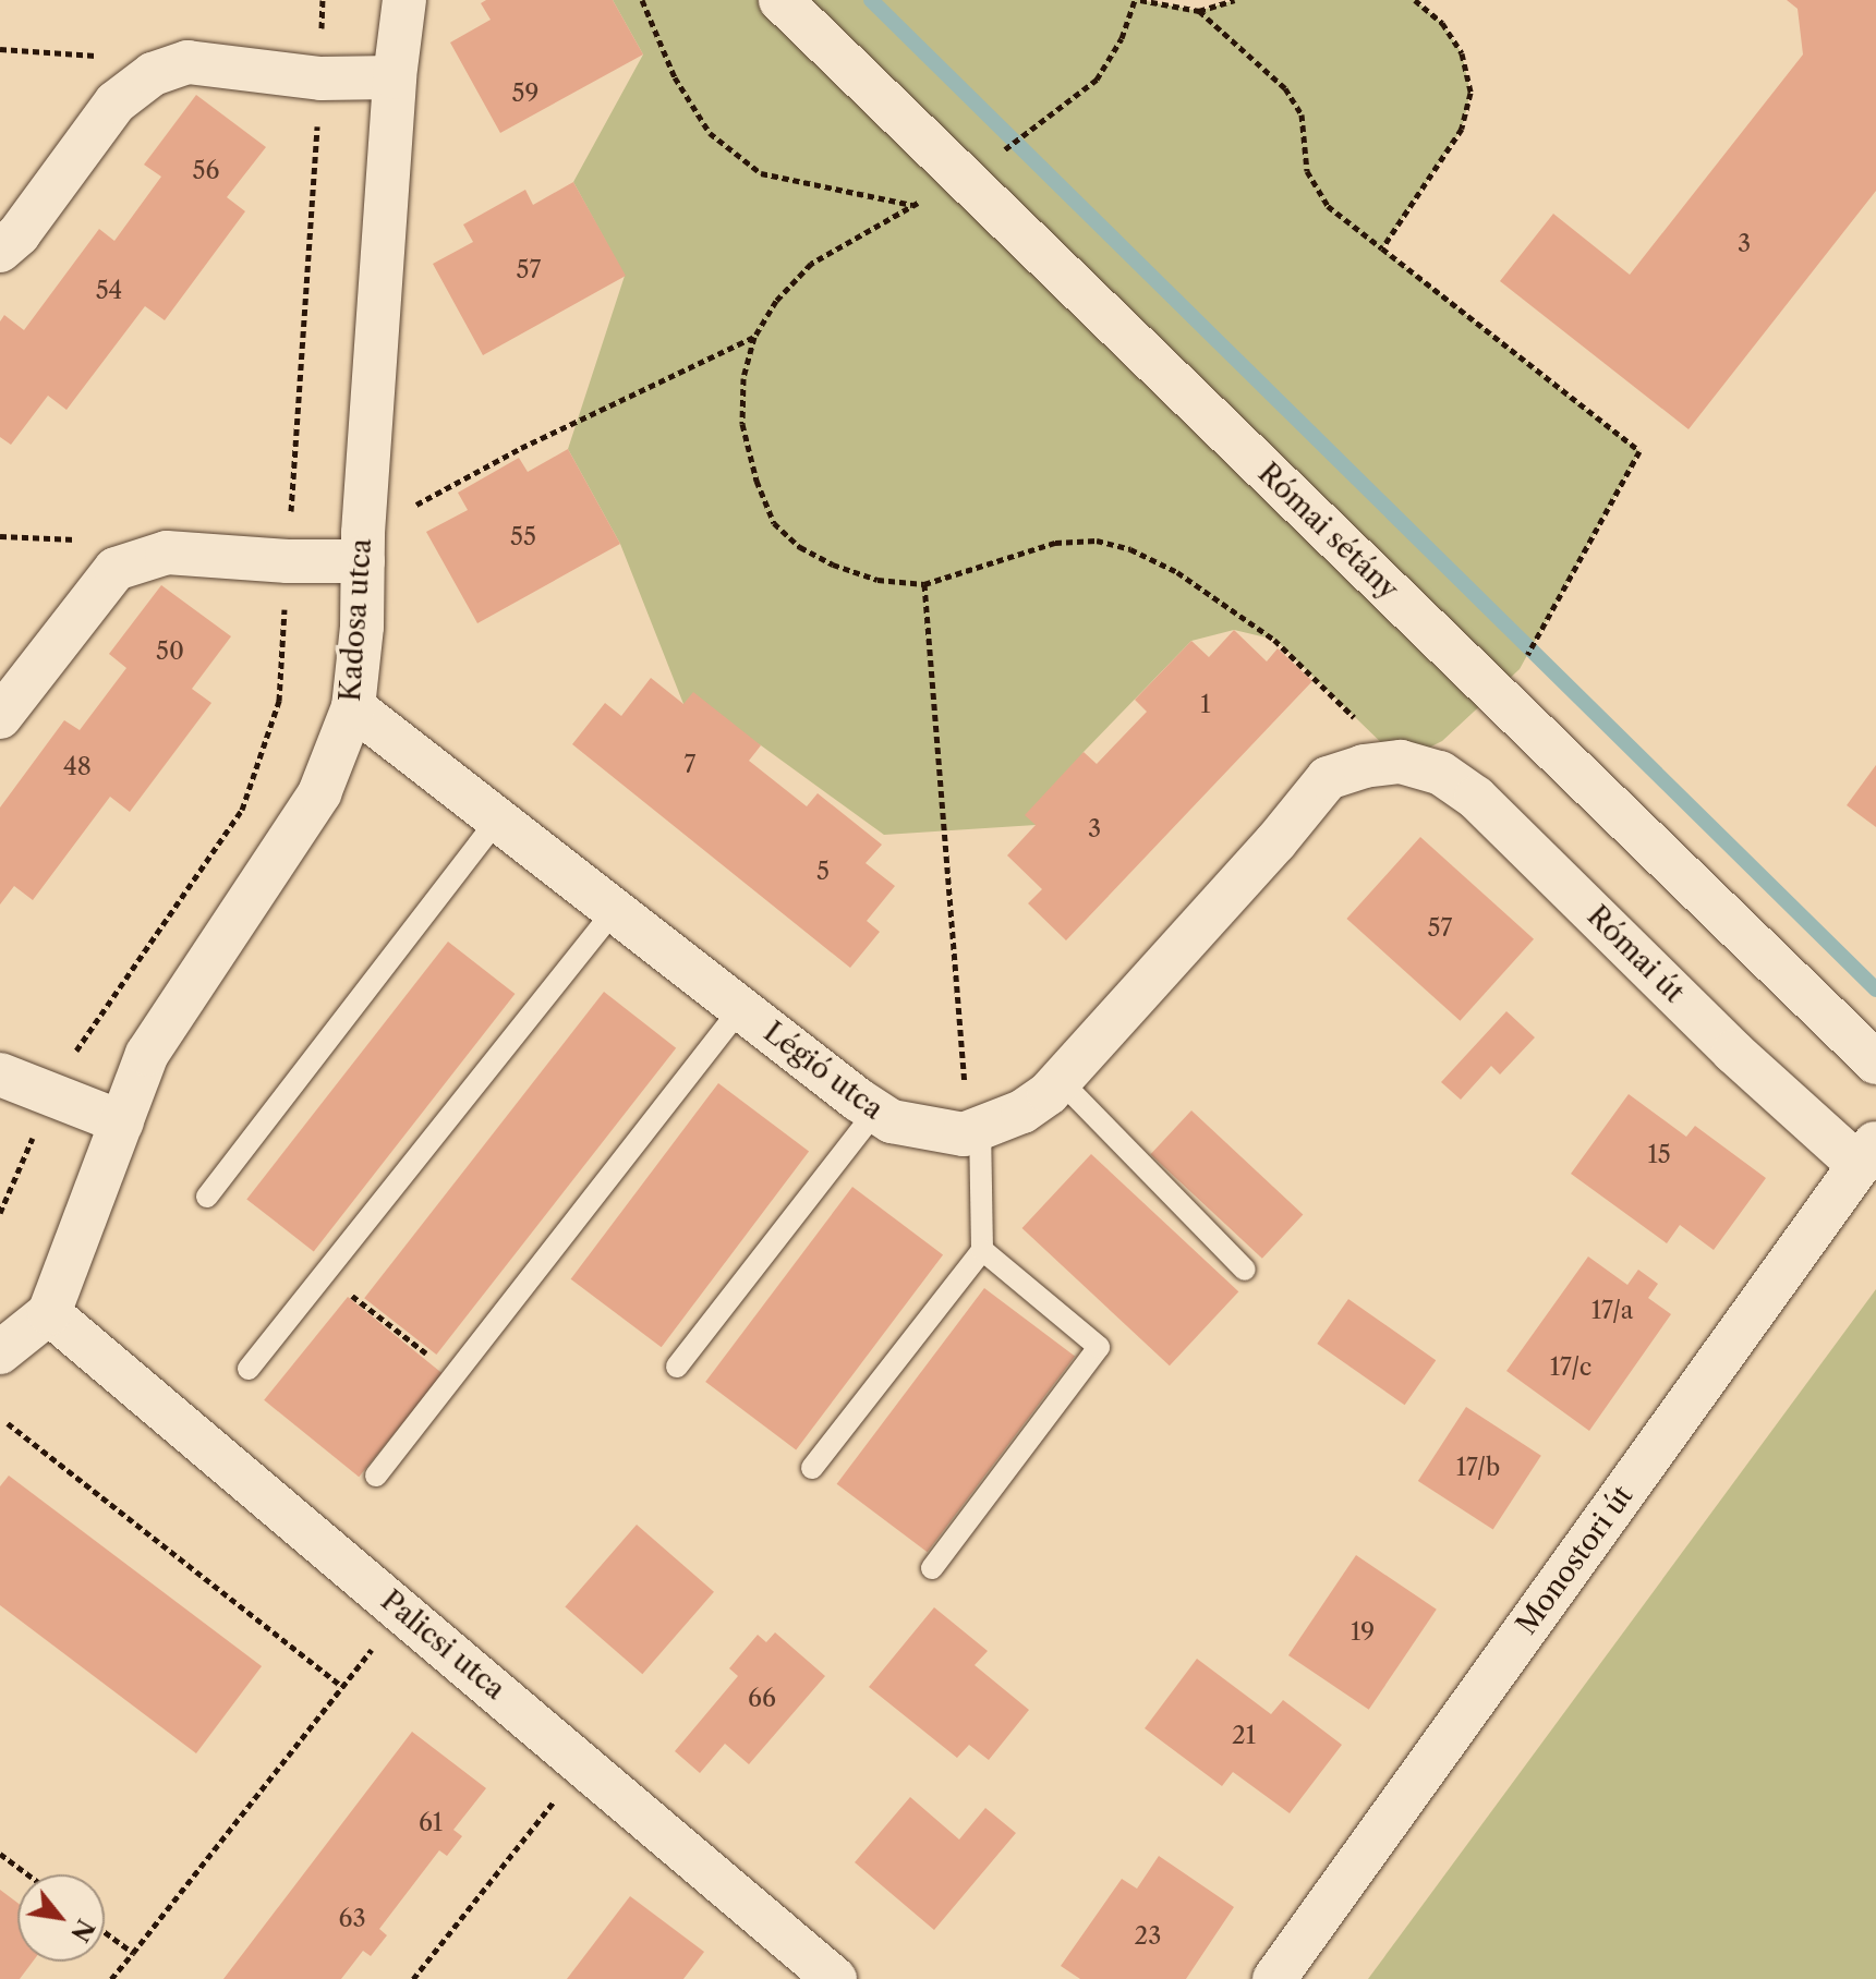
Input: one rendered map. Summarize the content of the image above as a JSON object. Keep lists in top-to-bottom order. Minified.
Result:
{"streets":{"street":["Római sétány","Kadosa utca","Római út","Légió utca","Monostori út","Palicsi utca"]},"crossings":[["Kadosa utca","Légió utca"],["Kadosa utca","Palicsi utca"],["Római út","Légió utca"],["Római út","Monostori út"]],"house_numbers":["59","56","3","57","54","55","50","1","7","48","3","5","57","15","17/a","17/c","17/b","19","66","21","61","63","23"],"north":"bottom right"}
